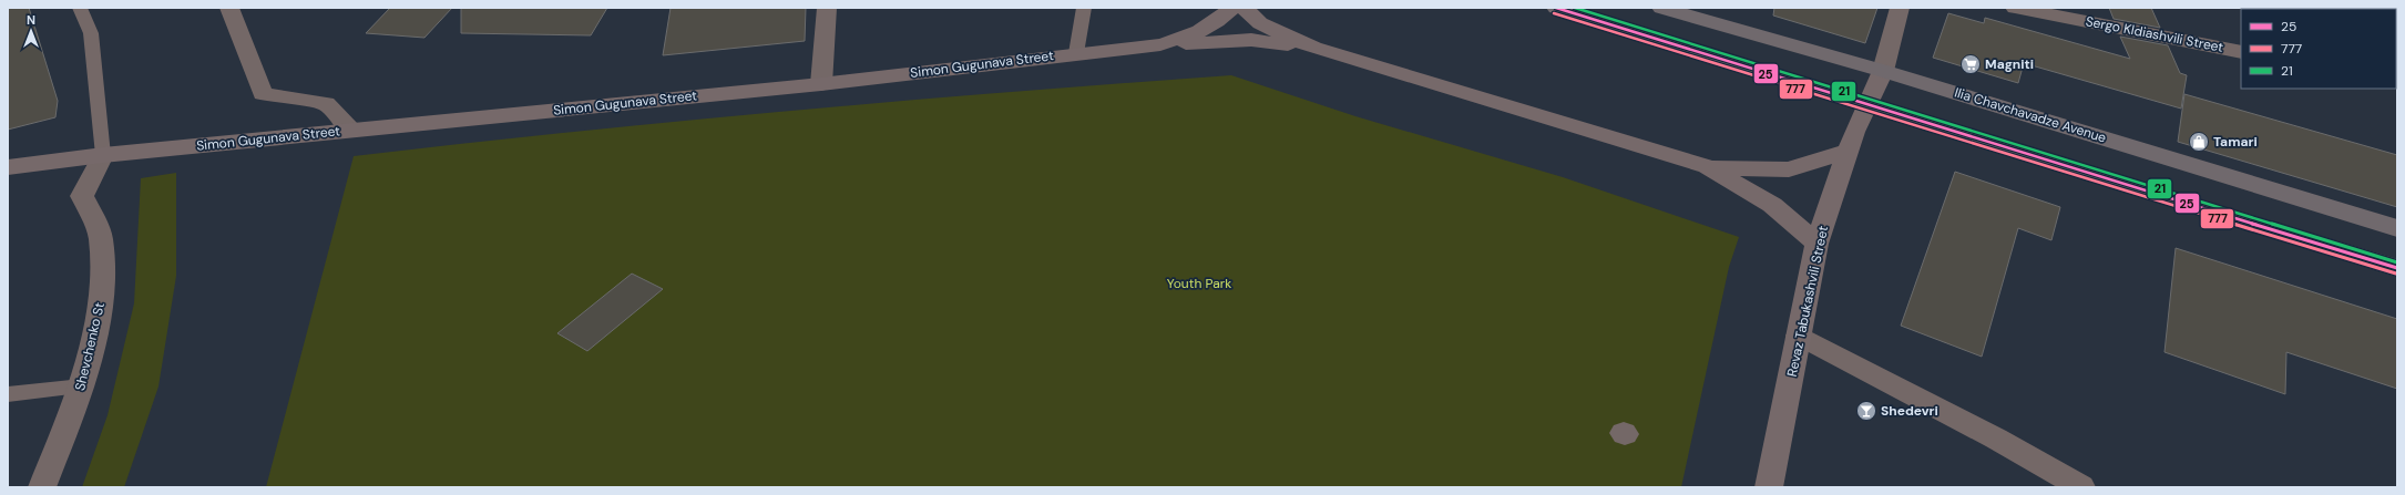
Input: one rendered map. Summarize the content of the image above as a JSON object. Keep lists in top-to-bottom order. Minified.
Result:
{"streets":{"main road":["Simon Gugunava Street","Ilia Chavchavadze Avenue","Revaz Tabukashvili Street"],"street":["Sergo Kldiashvili Street","Shevchenko St"]},"crossings":[["Simon Gugunava Street","Shevchenko St"],["Ilia Chavchavadze Avenue","Revaz Tabukashvili Street"]],"parks":["Youth Park"],"places":{"supermarket":["Magniti"],"shop":["Tamari"],"bar":["Shedevri"]},"lines":["transit line 25","transit line 21","transit line 777"],"legend":["25","777","21"],"north":"top"}
